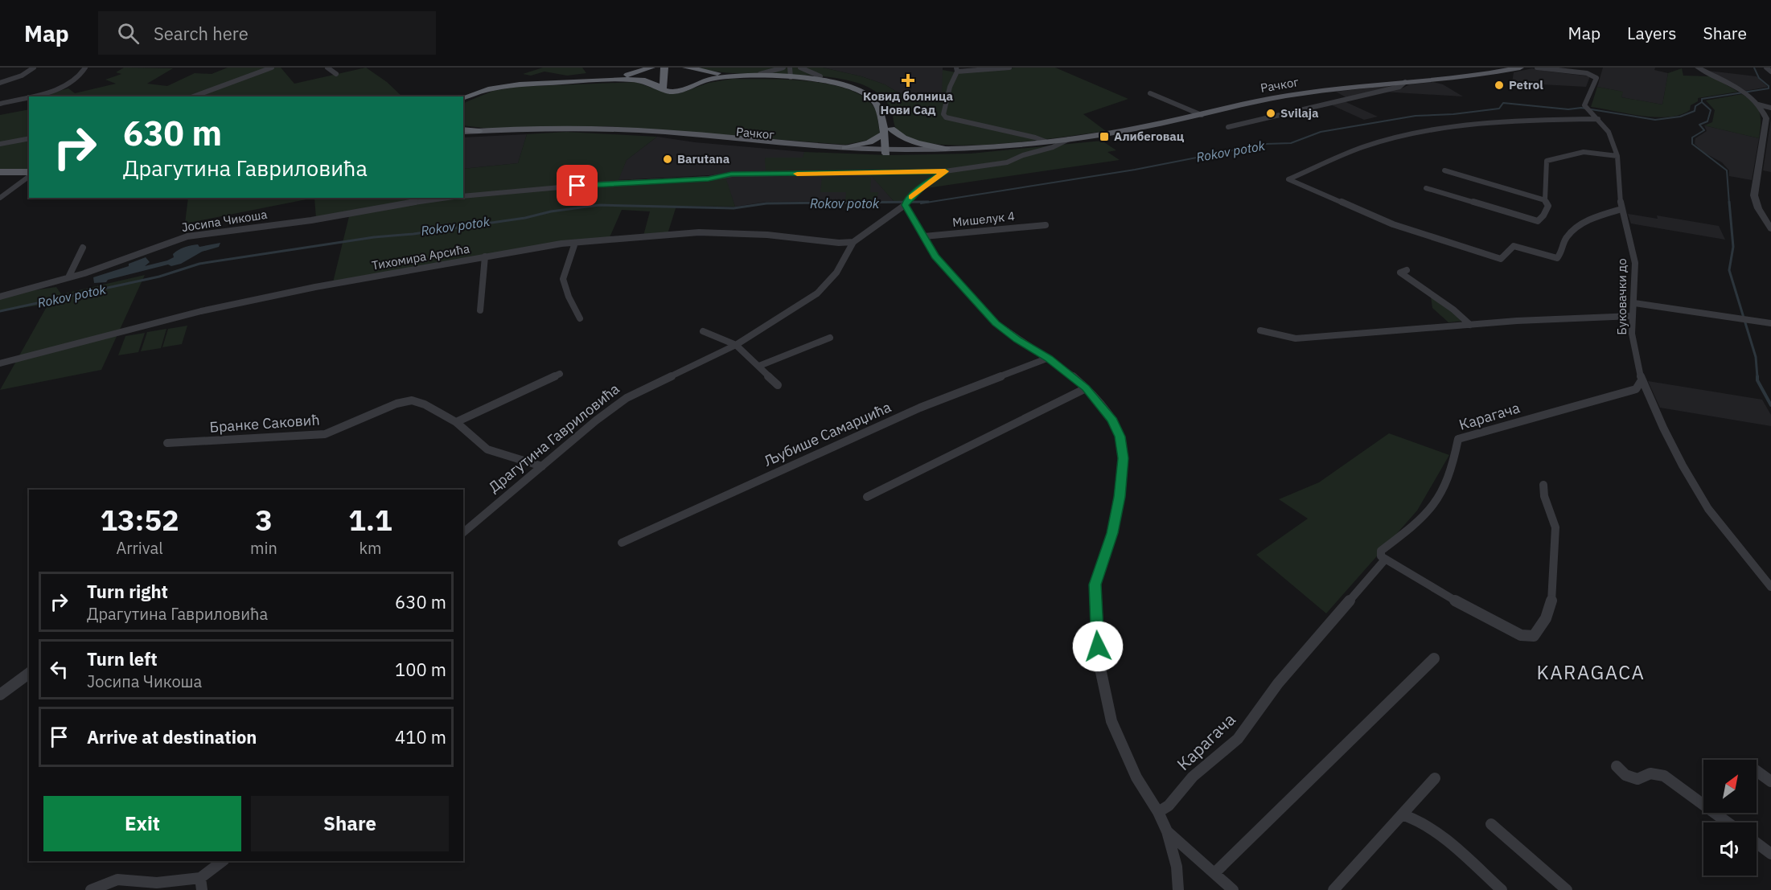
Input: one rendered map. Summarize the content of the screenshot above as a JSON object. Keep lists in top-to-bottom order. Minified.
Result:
{"streets":{"main road":["Рачког"],"street":["Мишелук 4","Јосипа Чикоша","Тихомира Арсића","Буковачки до","Карагача","Бранке Саковић","Љубише Самарџића","Драгутина Гавриловића"]},"crossings":[["Рачког","Јосипа Чикоша"],["Јосипа Чикоша","Драгутина Гавриловића"],["Тихомира Арсића","Драгутина Гавриловића"],["Буковачки до","Карагача"],["Бранке Саковић","Драгутина Гавриловића"]],"districts":["KARAGACA"],"water":["Rokov potok"],"places":{"health":["Ковид болница Нови Сад"],"other":["Petrol","Svilaja","Barutana"],"transit":["Алибеговац"]},"north":"top right","page":{"header":"Map","search":"Search here","nav":["Map","Layers","Share"],"turn":["630 m","Драгутина Гавриловића"],"eta":["13:52","Arrival","3","min","1.1","km"],"list":[{"name":"Turn right","note":"Драгутина Гавриловића","value":"630 m"},{"name":"Turn left","note":"Јосипа Чикоша","value":"100 m"},{"name":"Arrive at destination","value":"410 m"}],"buttons":["Exit","Share"]}}
